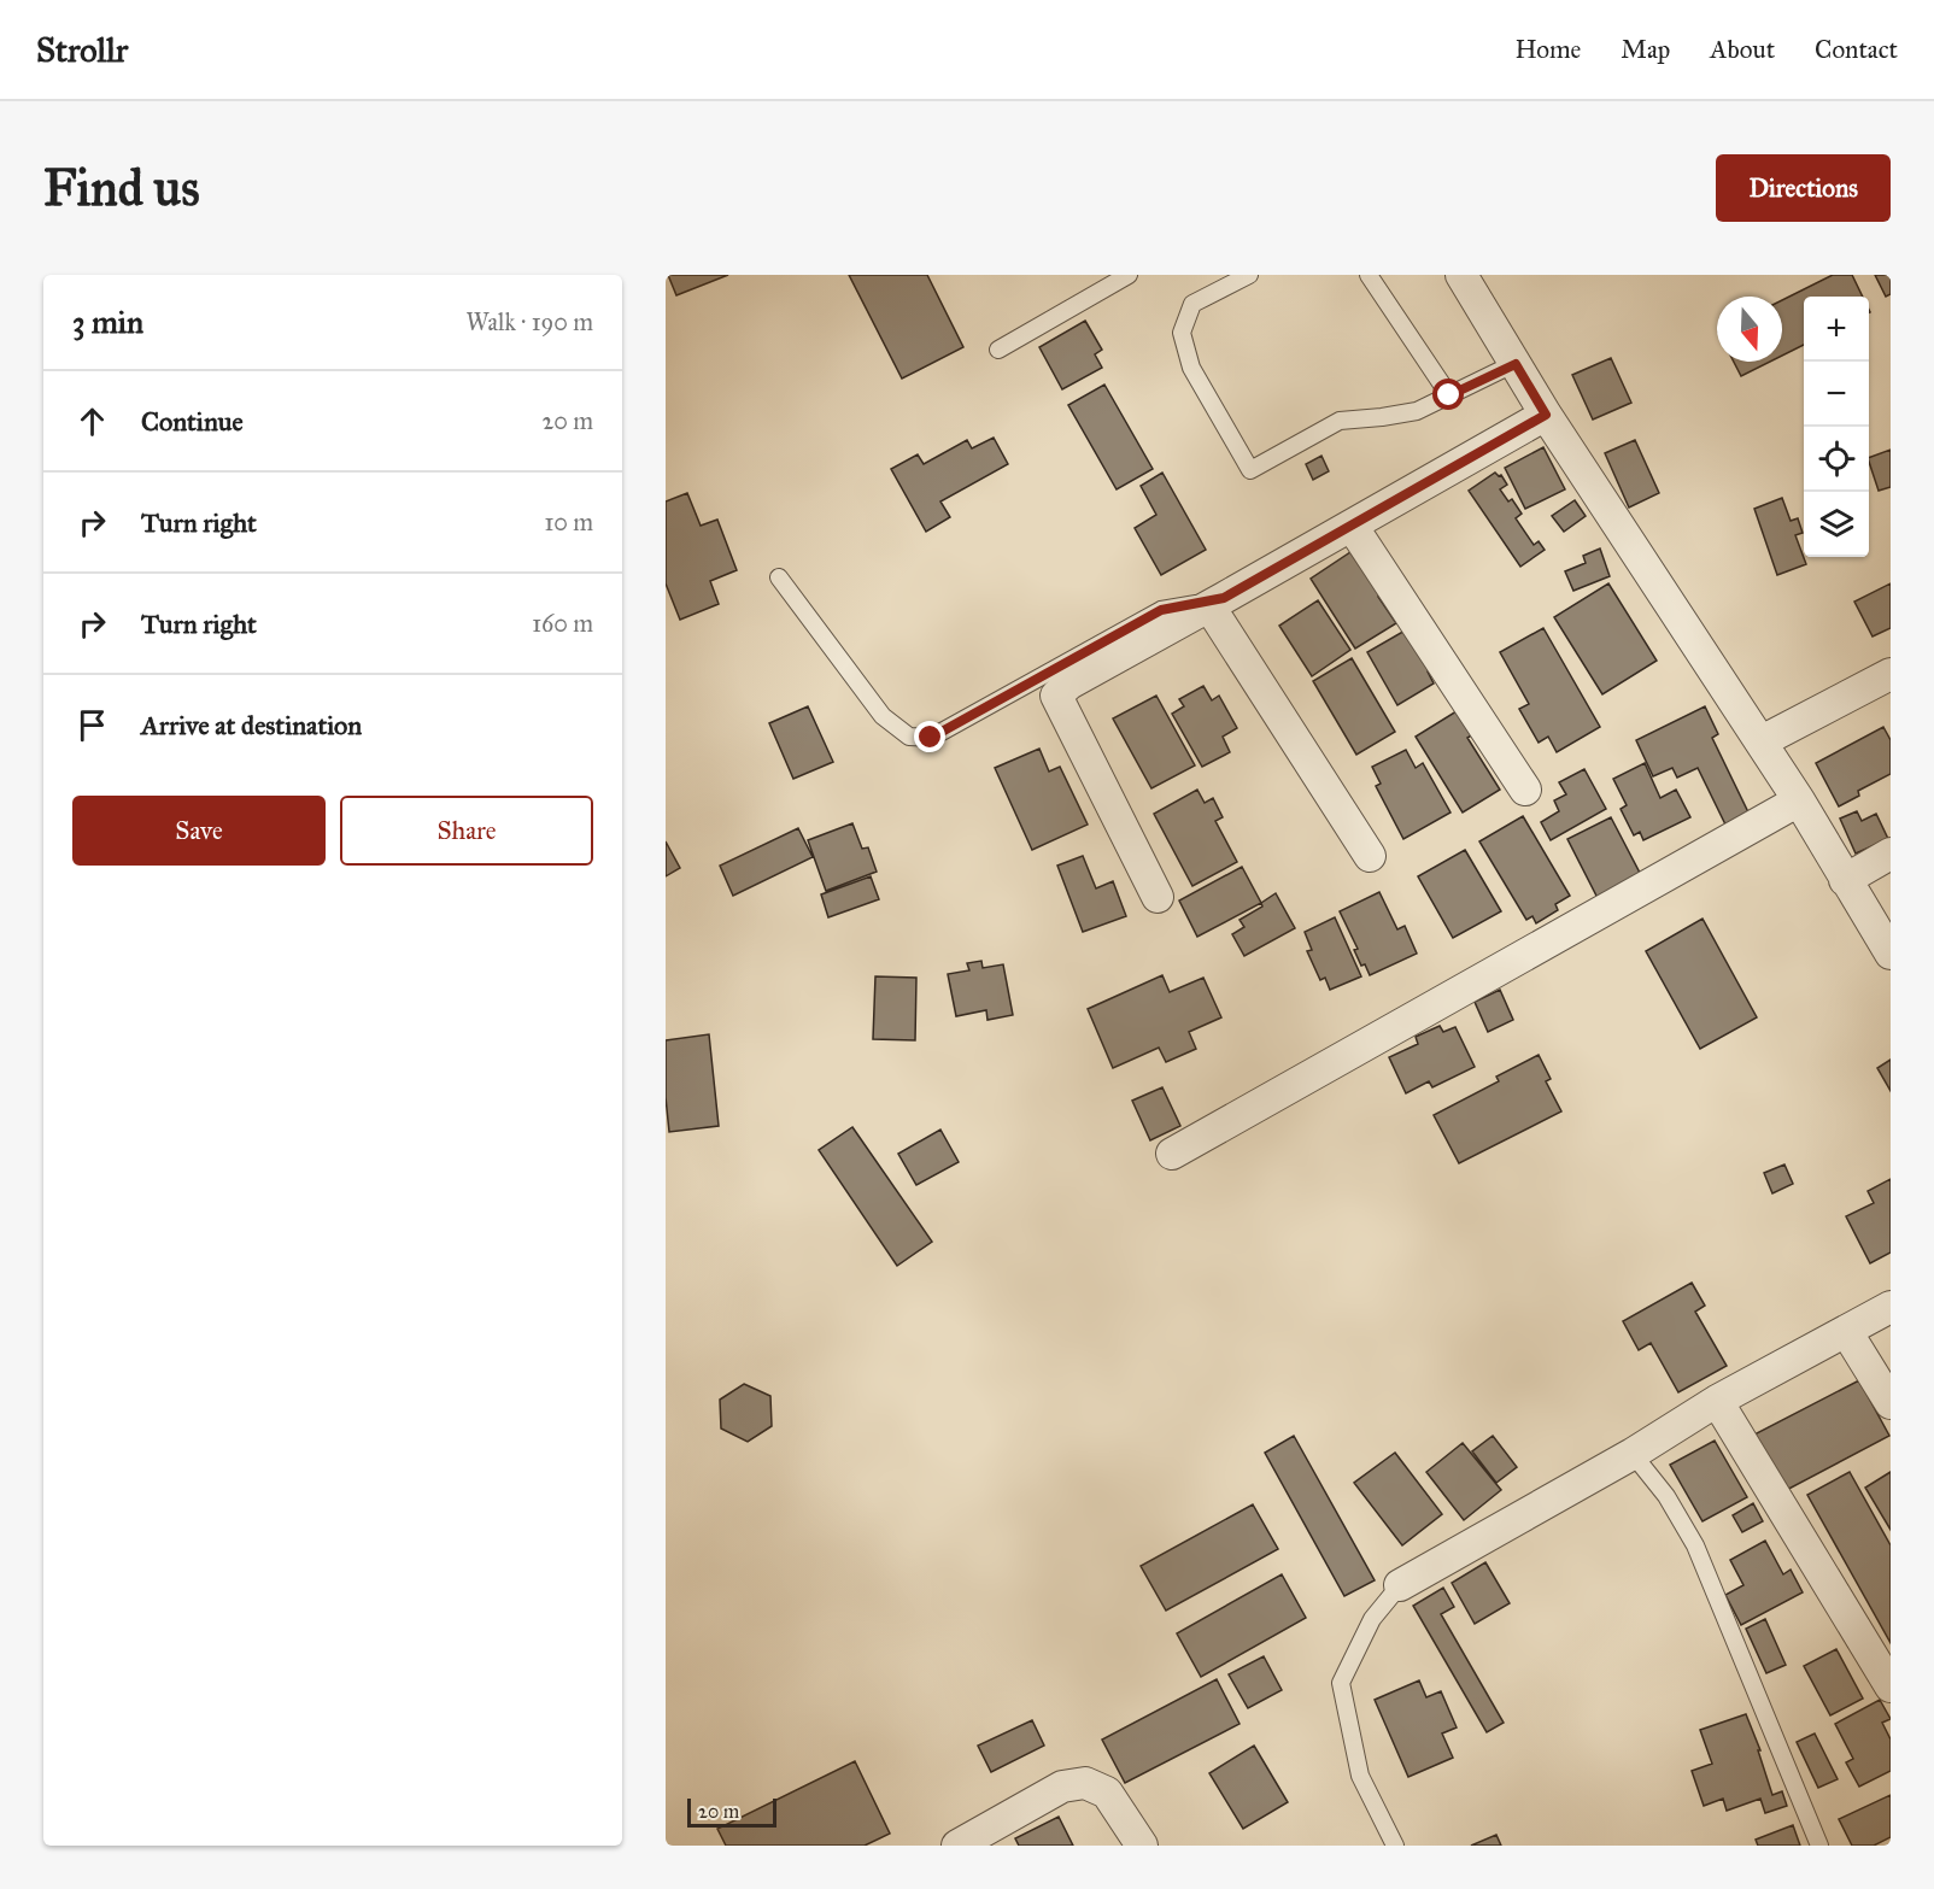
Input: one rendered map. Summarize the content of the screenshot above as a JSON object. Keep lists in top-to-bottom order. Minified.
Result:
{"scale_bar":"20 m","north":"bottom","page":{"header":"Strollr","nav":["Home","Map","About","Contact"],"buttons":["Directions",["Save","Share"]],"title":"Find us","heading":["3 min","Walk · 190 m"],"map_buttons":["+","−"],"list":[["Continue","20 m"],["Turn right","10 m"],["Turn right","160 m"],"Arrive at destination"],"scale":"20 m"}}
